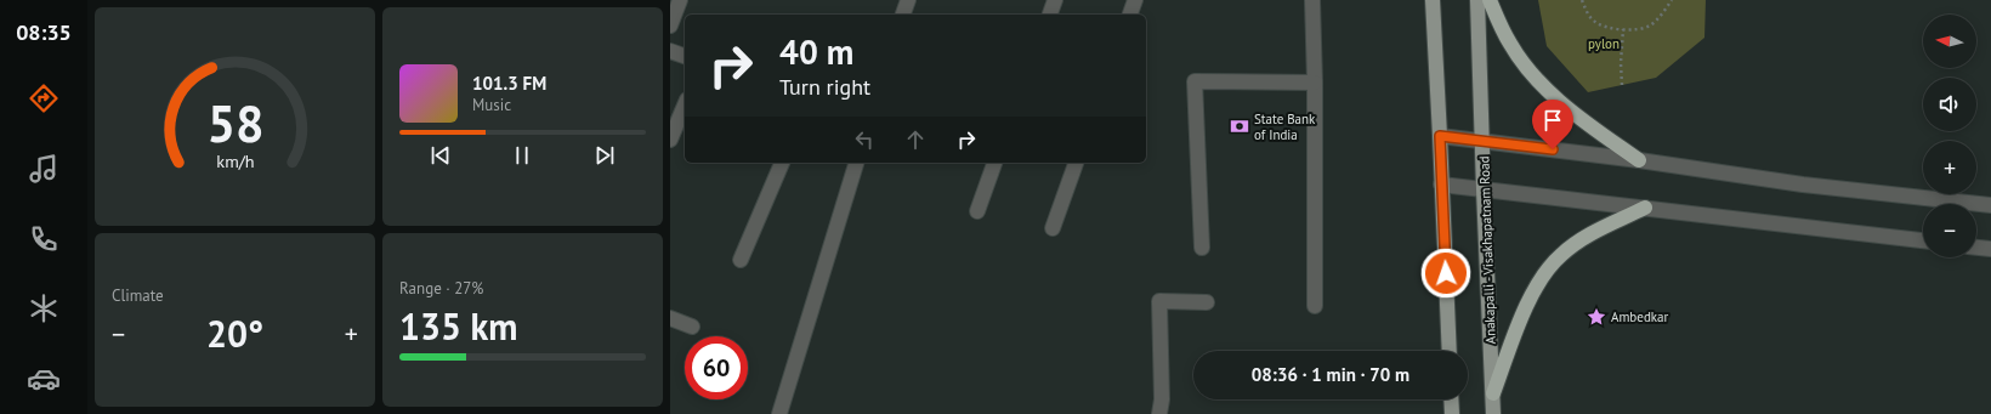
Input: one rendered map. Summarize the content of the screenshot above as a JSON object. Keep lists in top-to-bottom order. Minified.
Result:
{"streets":{"main road":["Anakapalli - Visakhapatnam Road"]},"parks":["pylon"],"places":{"bank":["State Bank of India"],"place":["Ambedkar"]},"north":"left","page":{"tabs":"08:35","map_buttons":["+","−"],"turn":["40 m","Turn right"],"song":["101.3 FM","Music"],"tile":["Climate",["Range · 27%","135 km"]],"heat":["−","20°","+"],"limit":"60","trip":"08:36 · 1 min · 70 m","gauge":["58","km/h"]}}
